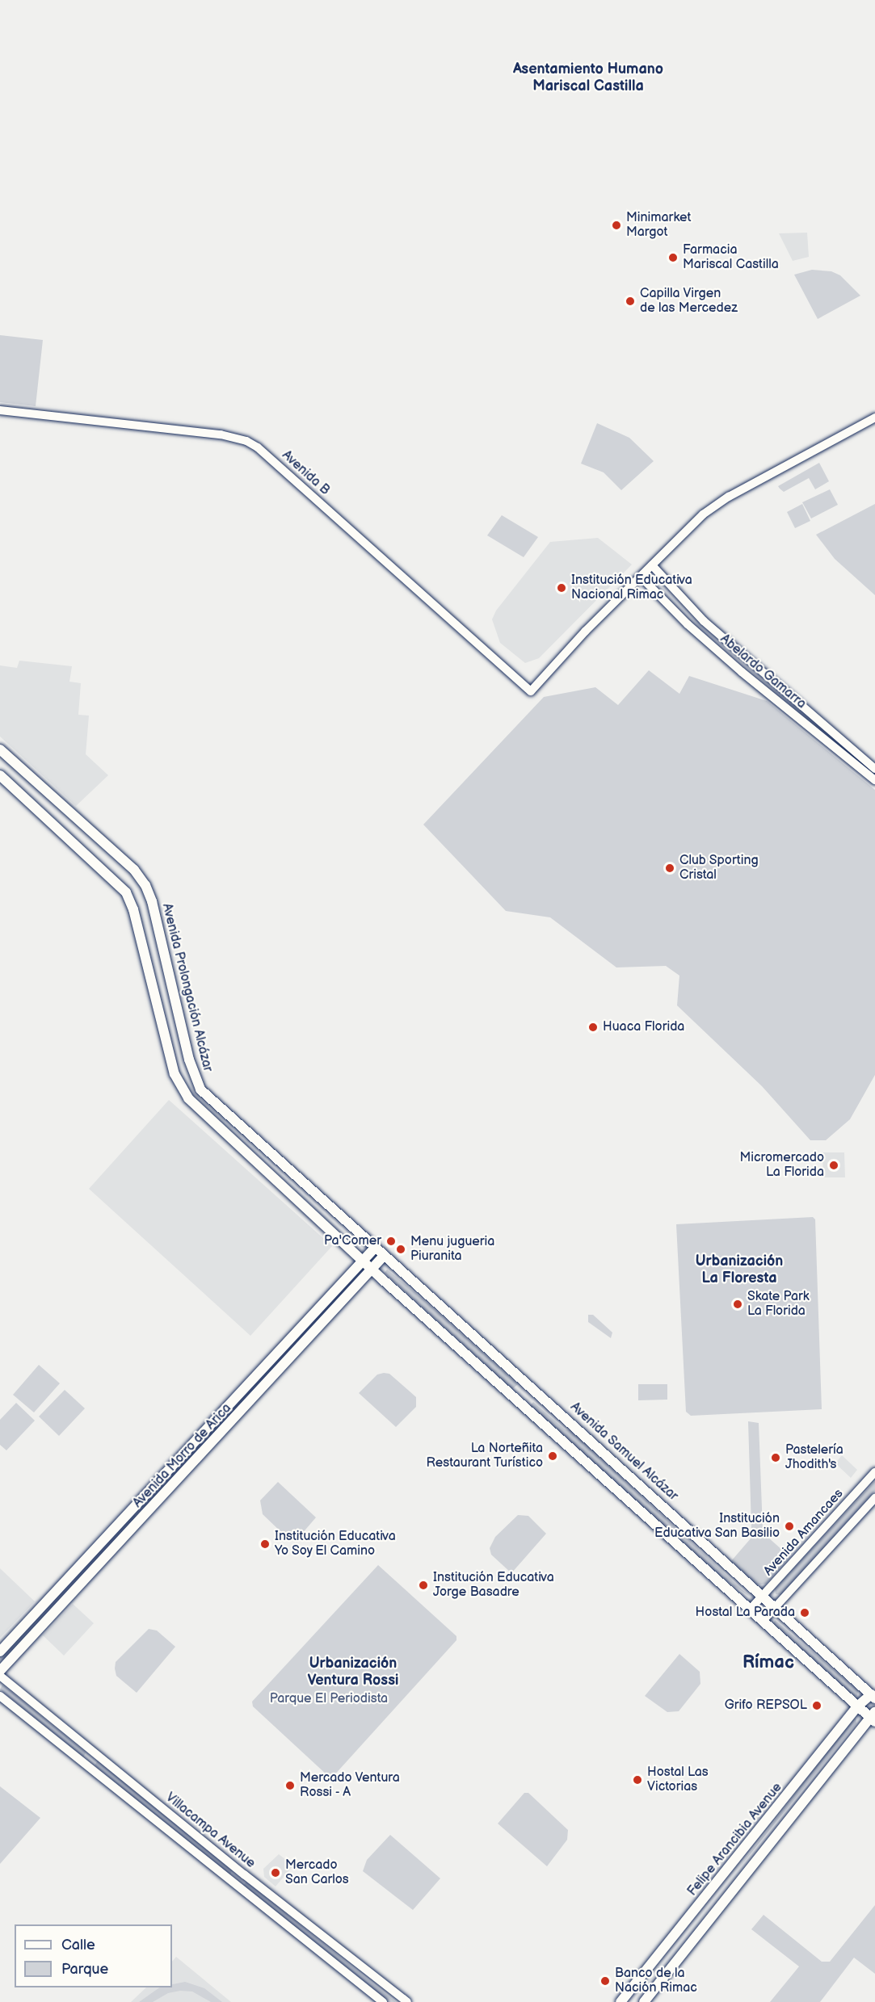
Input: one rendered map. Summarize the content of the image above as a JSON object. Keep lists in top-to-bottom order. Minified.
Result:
{"streets":{"main road":["Avenida Prolongación Alcázar","Avenida Samuel Alcázar","Avenida Morro de Arica","Felipe Arancibia Avenue"],"street":["Avenida B","Abelardo Gamarra","Avenida Amancaes","Villacampa Avenue"]},"crossings":[["Avenida B","Abelardo Gamarra"],["Avenida Prolongación Alcázar","Avenida Samuel Alcázar"],["Avenida Prolongación Alcázar","Avenida Morro de Arica"],["Avenida Samuel Alcázar","Avenida Morro de Arica"],["Avenida Samuel Alcázar","Avenida Amancaes"],["Avenida Samuel Alcázar","Felipe Arancibia Avenue"]],"districts":["Asentamiento Humano Mariscal Castilla","Urbanización La Floresta","Rímac","Urbanización Ventura Rossi"],"parks":["Parque El Periodista"],"places":["Minimarket Margot","Farmacia Mariscal Castilla","Capilla Virgen de las Mercedez","Institución Educativa Nacional Rimac","Club Sporting Cristal","Huaca Florida","Micromercado La Florida","Pa'Comer","Menu jugueria Piuranita","Skate Park La Florida","La Norteñita Restaurant Turístico","Pastelería Jhodith's","Institución Educativa San Basilio","Institución Educativa Yo Soy El Camino","Institución Educativa Jorge Basadre","Hostal La Parada","Grifo REPSOL","Hostal Las Victorias","Mercado Ventura Rossi - A","Mercado San Carlos","Banco de la Nación Rimac"],"legend":["Calle","Parque"]}
